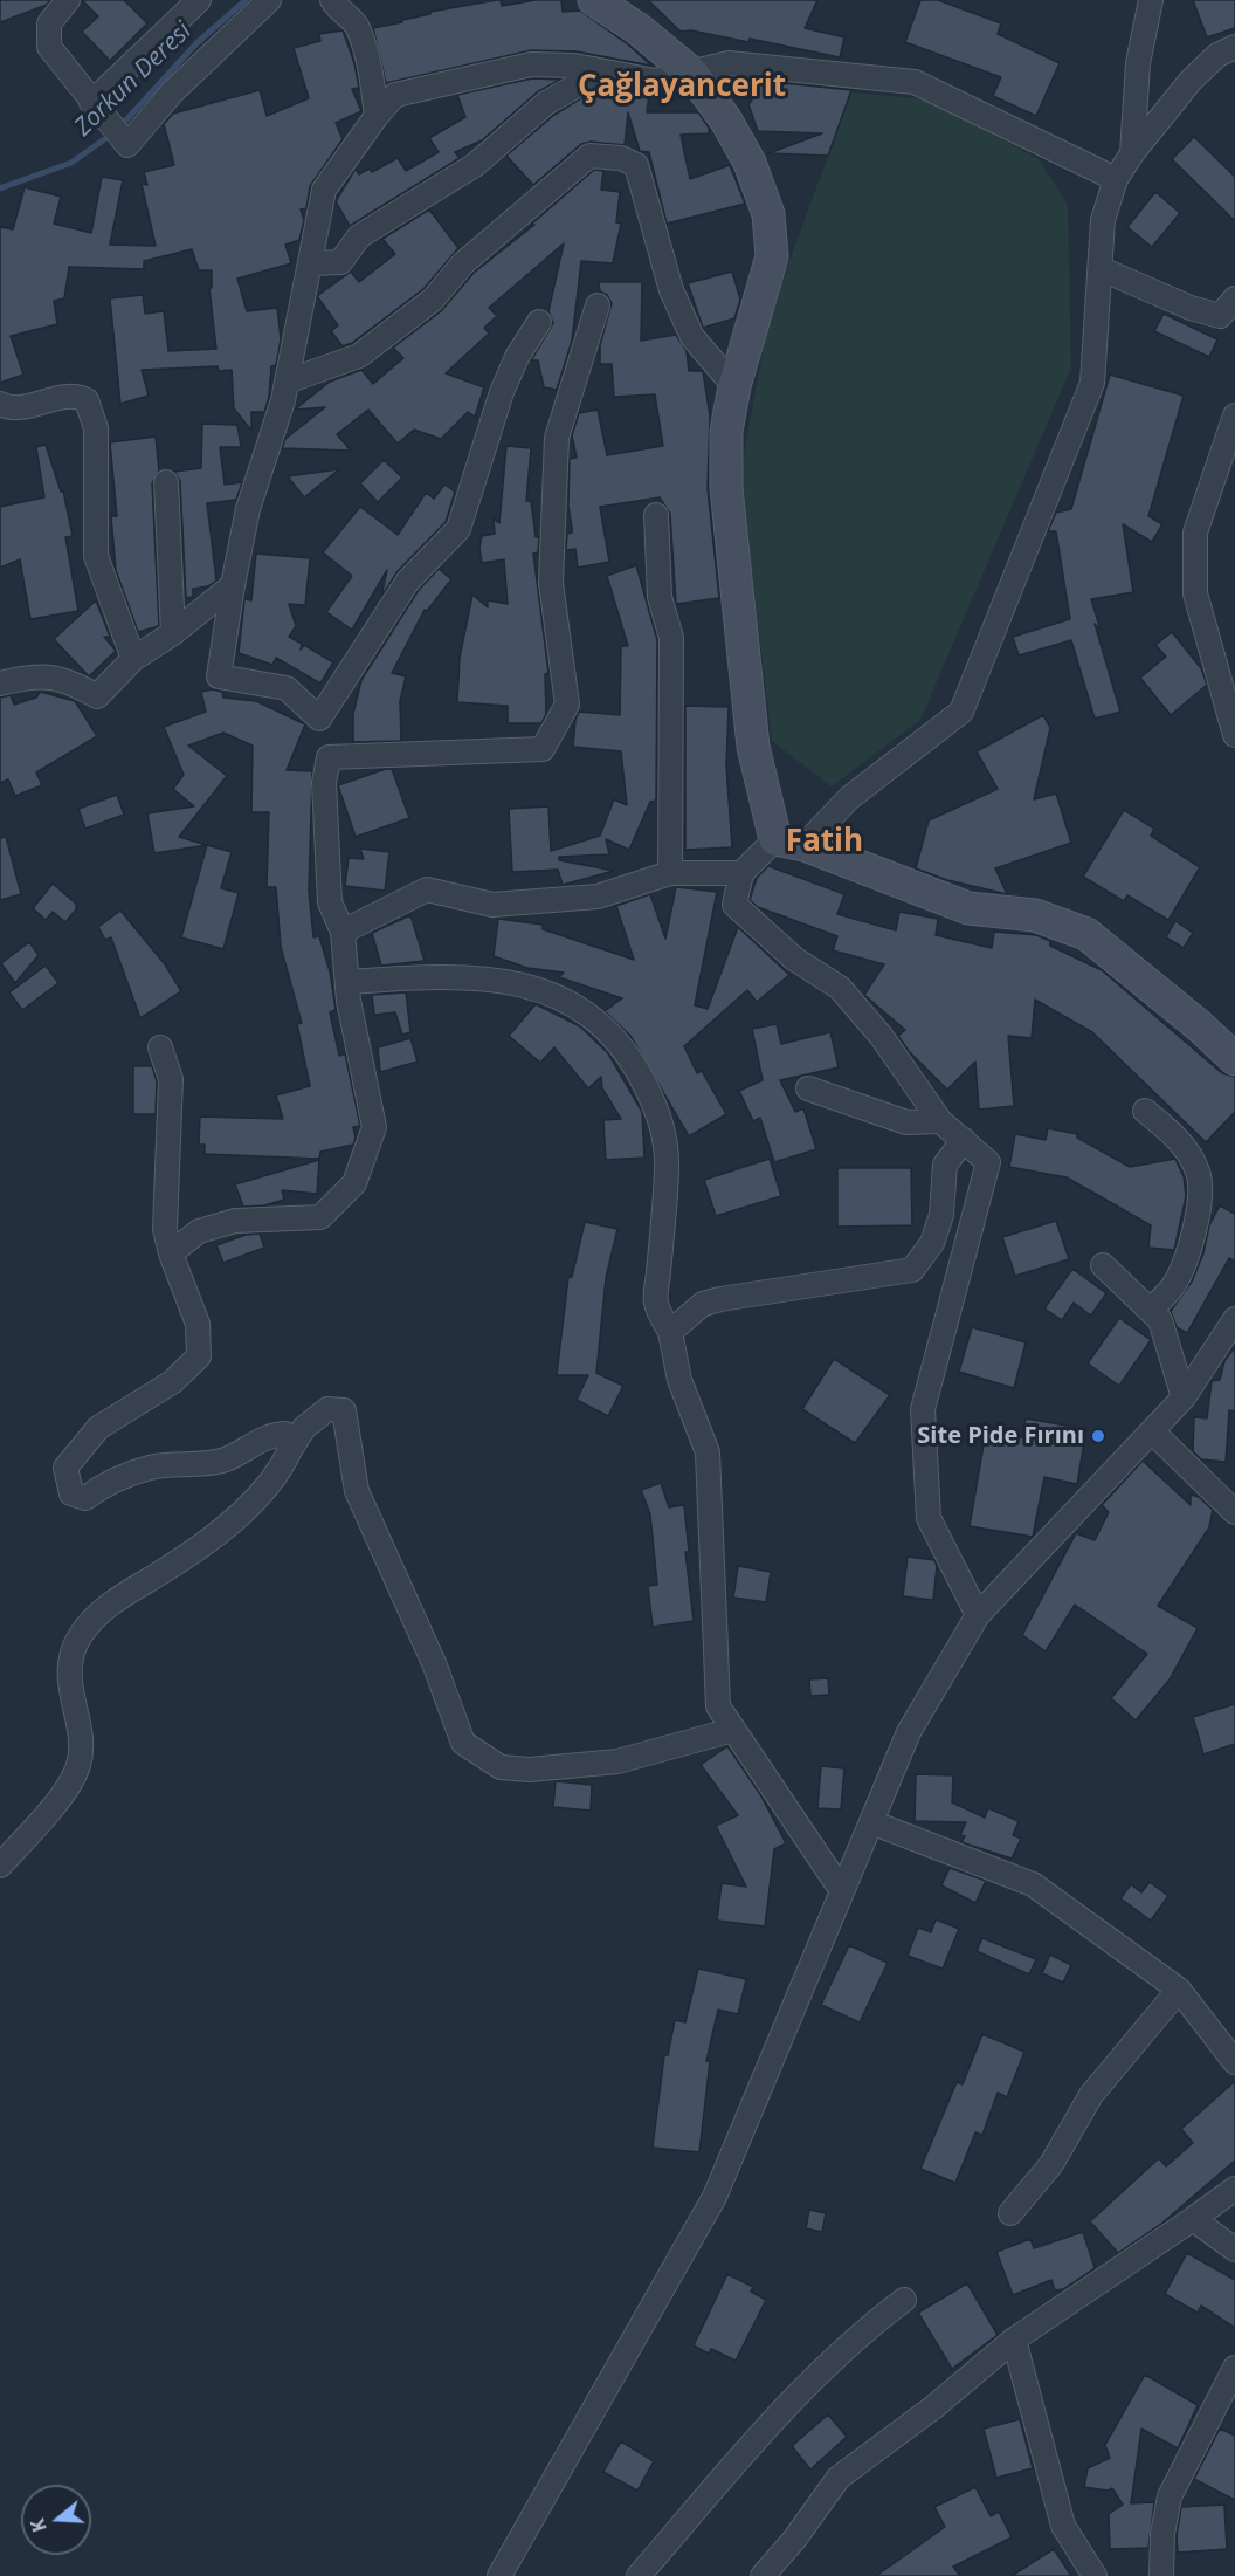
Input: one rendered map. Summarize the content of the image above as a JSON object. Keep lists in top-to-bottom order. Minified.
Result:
{"districts":["Çağlayancerit","Fatih"],"water":["Zorkun Deresi"],"places":["Site Pide Fırını"],"north":"left"}
